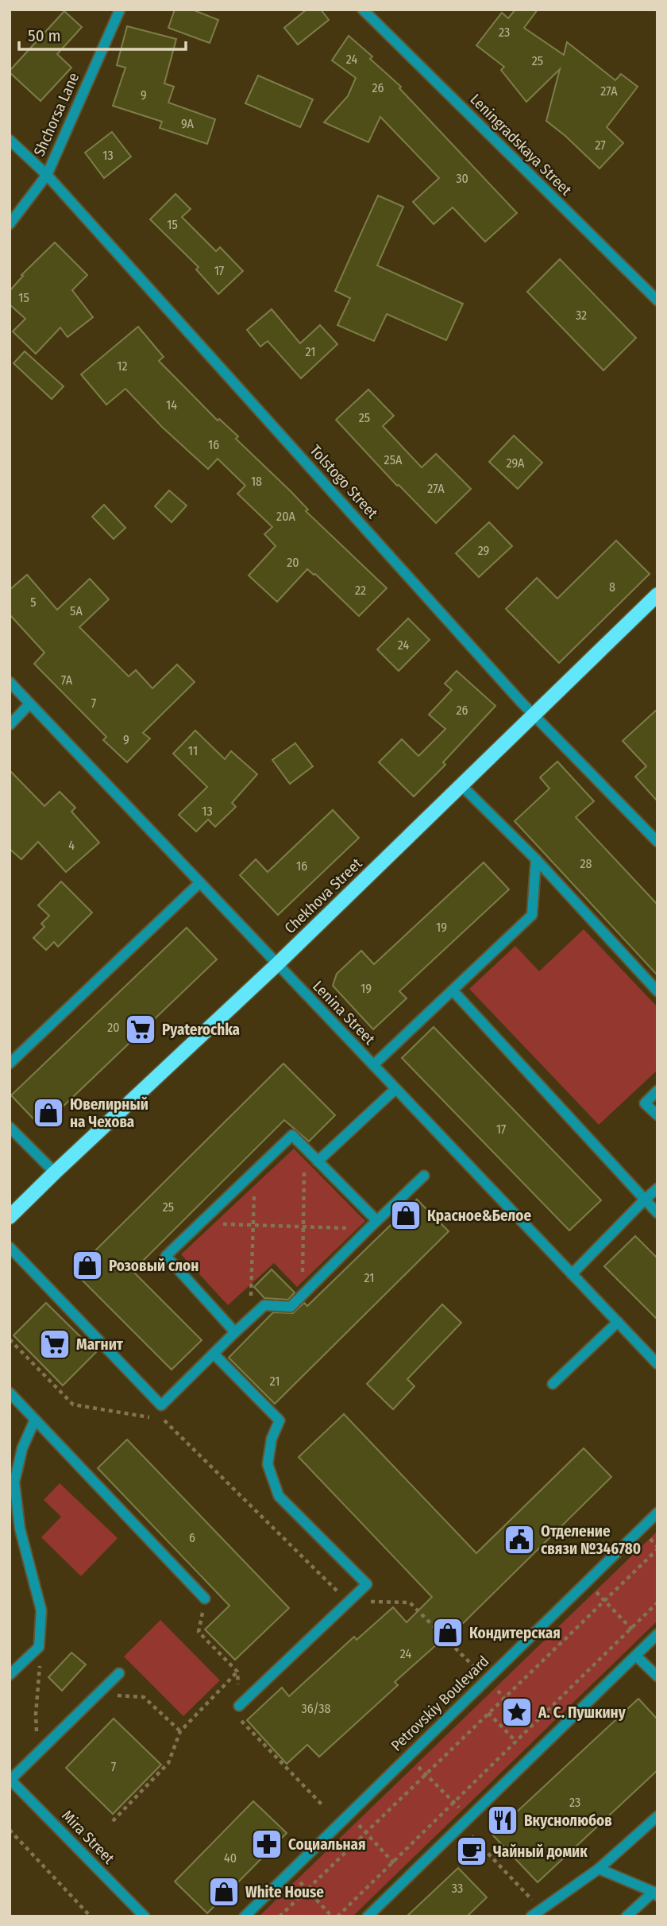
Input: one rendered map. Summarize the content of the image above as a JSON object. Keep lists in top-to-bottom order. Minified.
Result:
{"streets":{"main road":["Chekhova Street"],"street":["Shchorsa Lane","Leningradskaya Street","Tolstogo Street","Lenina Street","Petrovskiy Boulevard","Mira Street"]},"crossings":[["Shchorsa Lane","Tolstogo Street"],["Tolstogo Street","Chekhova Street"],["Chekhova Street","Lenina Street"]],"places":{"supermarket":["Pyaterochka","Магнит"],"shop":["Ювелирный на Чехова","Красное&Белое","Розовый слон","Кондитерская","White House"],"public building":["Отделение связи №346780"],"place":["А. С. Пушкину"],"restaurant":["Вкуснолюбов"],"pharmacy":["Социальная"],"cafe":["Чайный домик"]},"house_numbers":["23","24","25","26","27А","9","9А","27","13","30","15","17","15","32","21","12","14","25","16","25А","29А","18","27А","20А","29","20","8","22","5","5А","24","7А","7","26","9","11","13","4","28","16","19","19","20","17","25","21","21","6","24","36/38","7","23","40","33"],"scale_bar":"50 m"}
